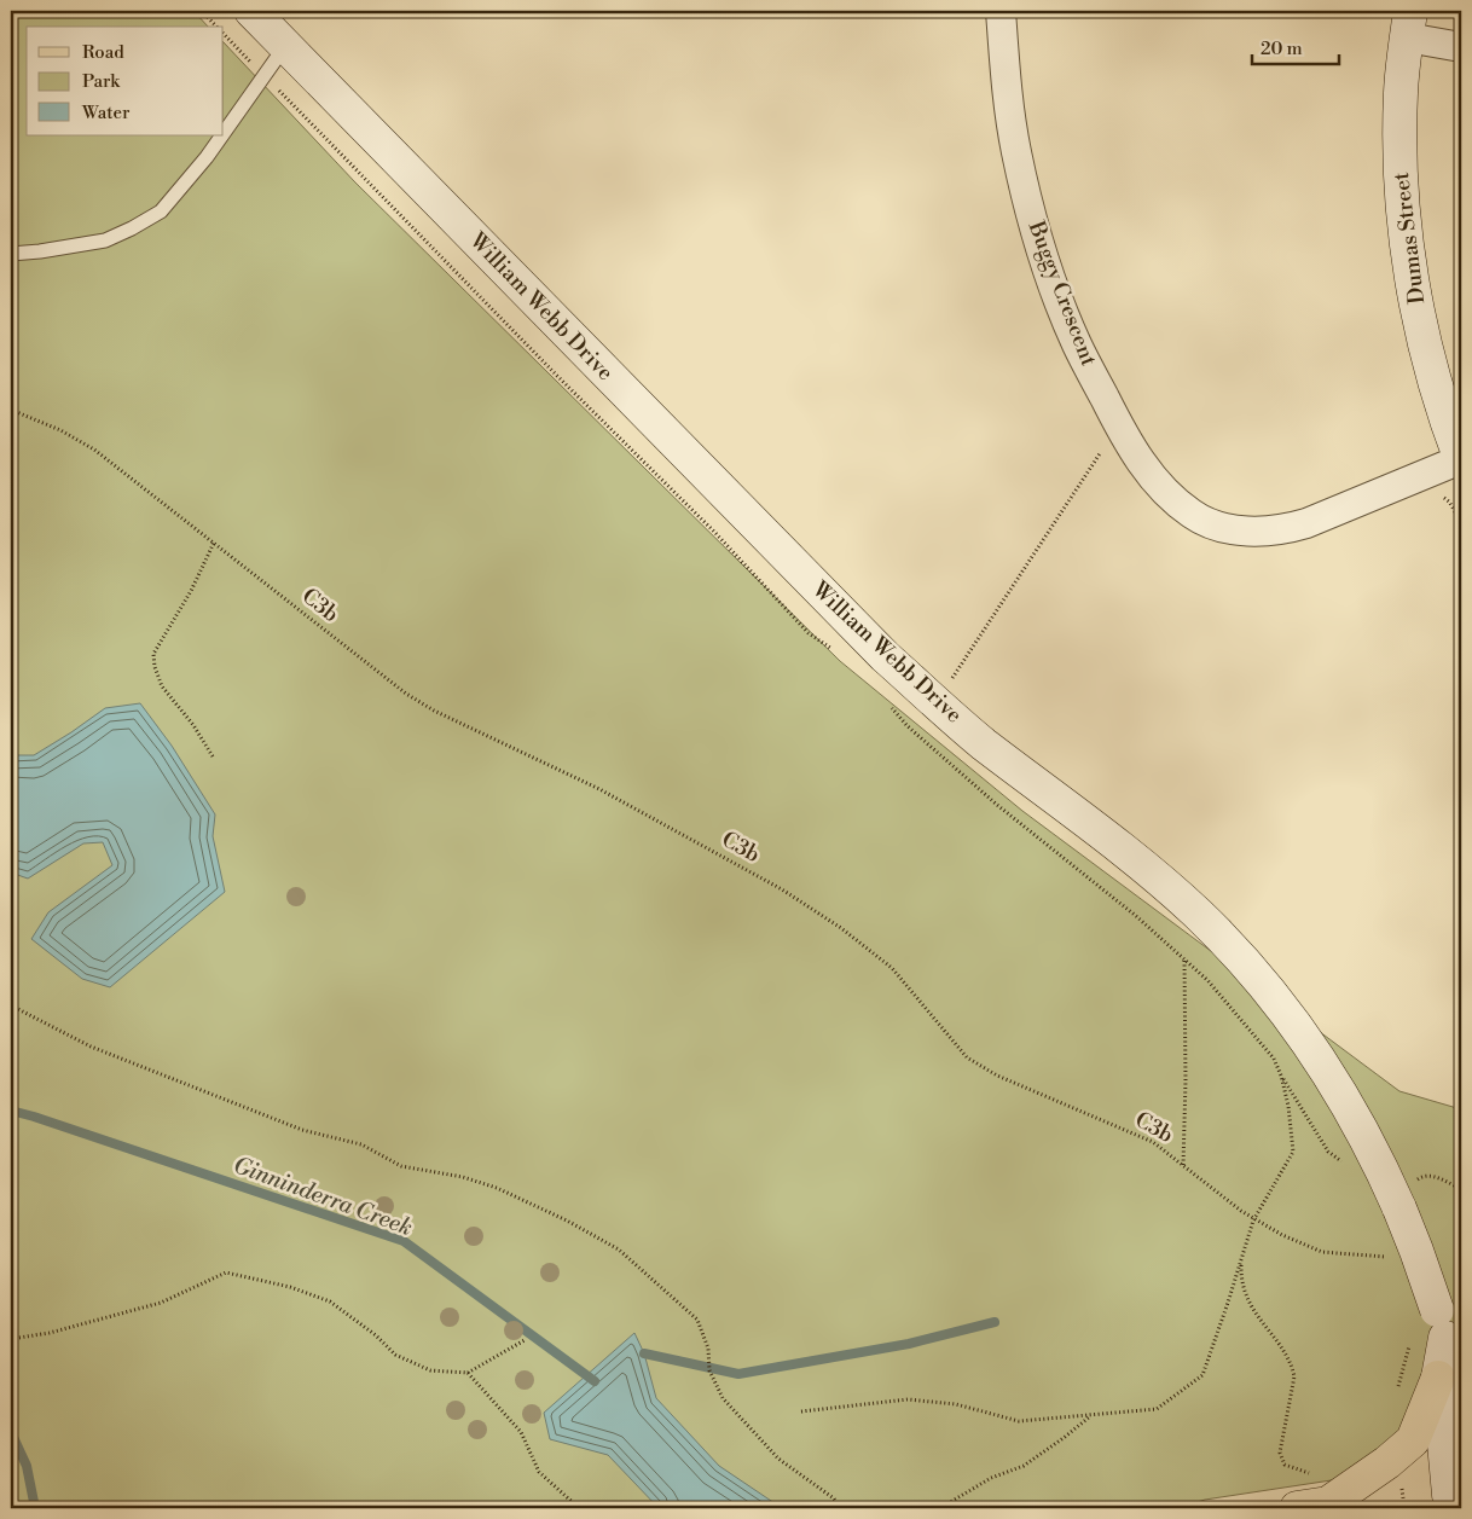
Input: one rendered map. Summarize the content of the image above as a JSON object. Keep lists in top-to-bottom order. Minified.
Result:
{"streets":{"main road":["Dumas Street","William Webb Drive"],"street":["Buggy Crescent"],"path":["C3b"]},"crossings":[["Dumas Street","Buggy Crescent"]],"water":["Ginninderra Creek"],"legend":["Road","Park","Water"],"scale_bar":"20 m"}
